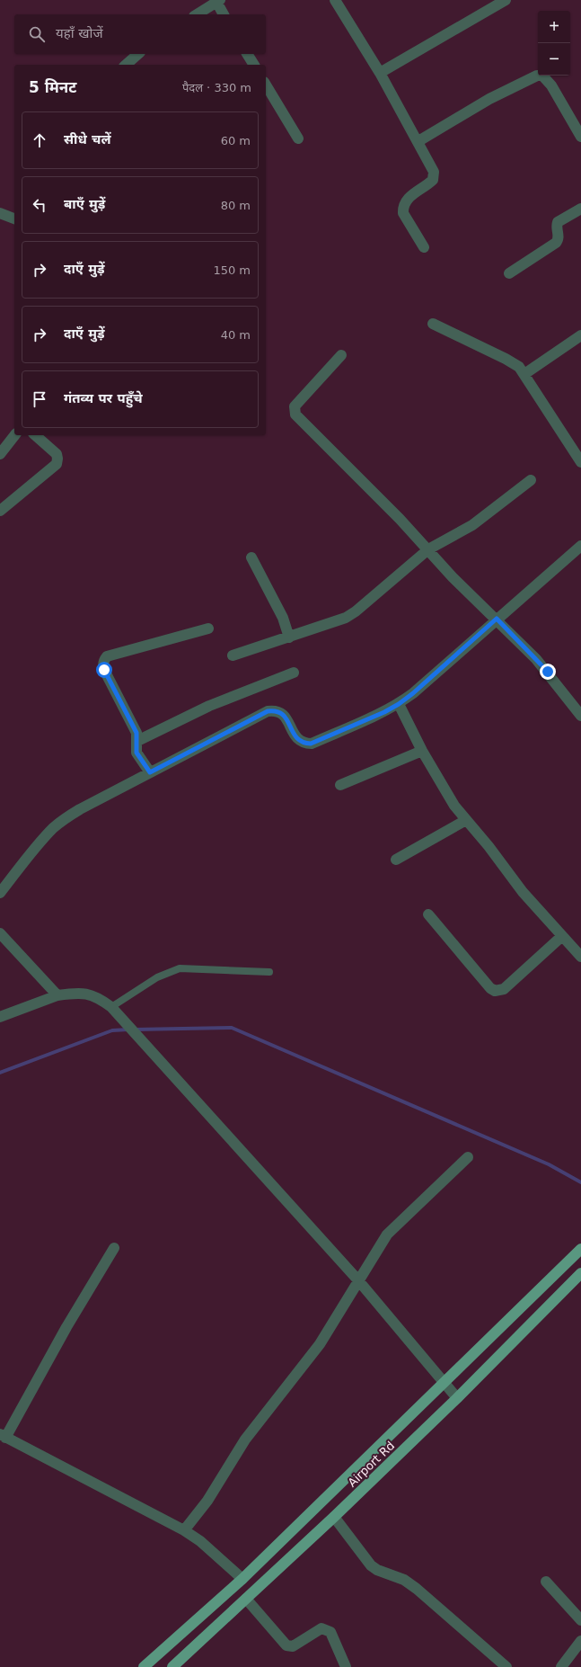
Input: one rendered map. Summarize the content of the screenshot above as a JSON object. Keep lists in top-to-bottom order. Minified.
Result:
{"streets":{"main road":["Airport Rd"]},"page":{"map_buttons":["+","−"],"search":"यहाँ खोजें","heading":["5 मिनट","पैदल · 330 m"],"list":[["सीधे चलें","60 m"],["बाएँ मुड़ें","80 m"],["दाएँ मुड़ें","150 m"],["दाएँ मुड़ें","40 m"],"गंतव्य पर पहुँचे"]}}
